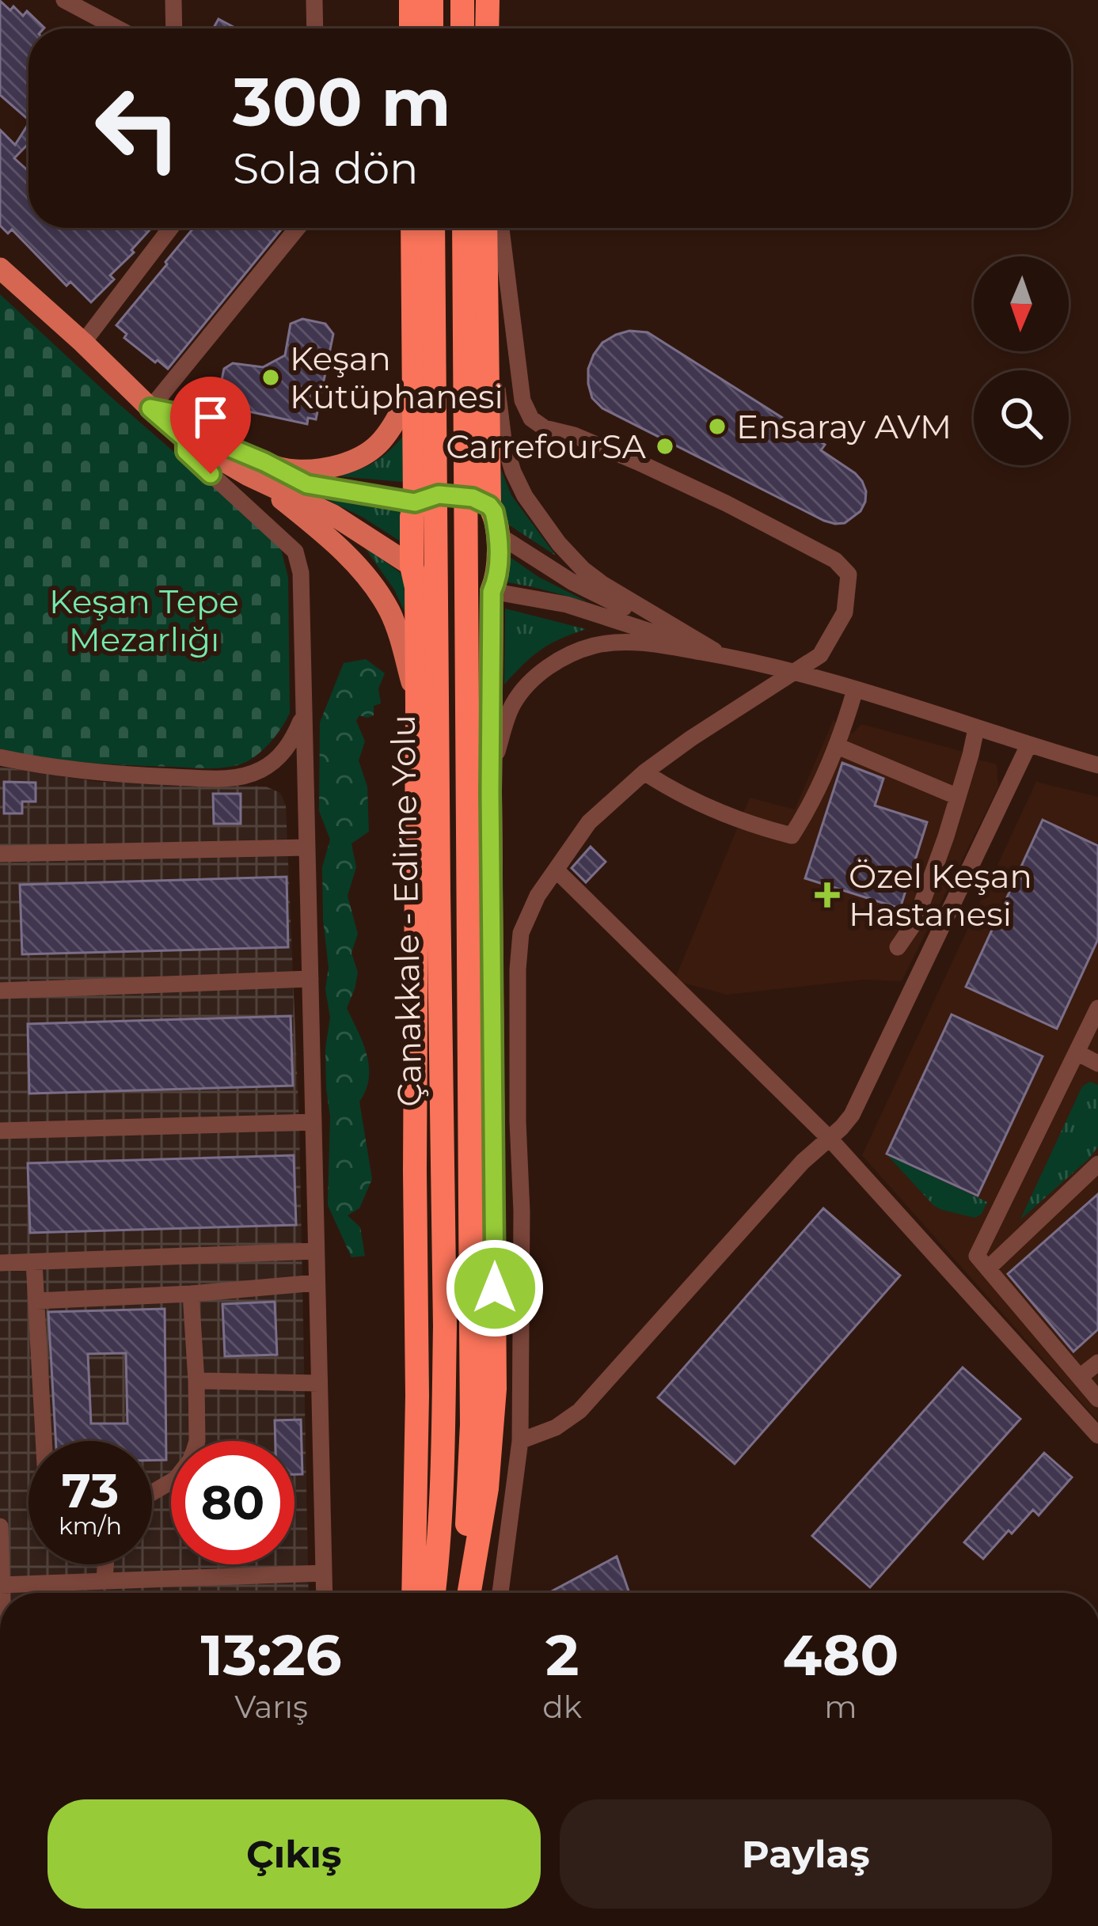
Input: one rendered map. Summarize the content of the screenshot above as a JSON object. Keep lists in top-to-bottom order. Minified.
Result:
{"streets":{"highway":["Çanakkale - Edirne Yolu"]},"parks":["Keşan Tepe Mezarlığı"],"places":{"other":["Keşan Kütüphanesi","Ensaray AVM","CarrefourSA"],"health":["Özel Keşan Hastanesi"]},"north":"bottom","page":{"turn":["300 m","Sola dön"],"speed":"73 km/h","limit":"80","eta":["13:26","Varış","2","dk","480","m"],"buttons":["Çıkış","Paylaş"]}}
